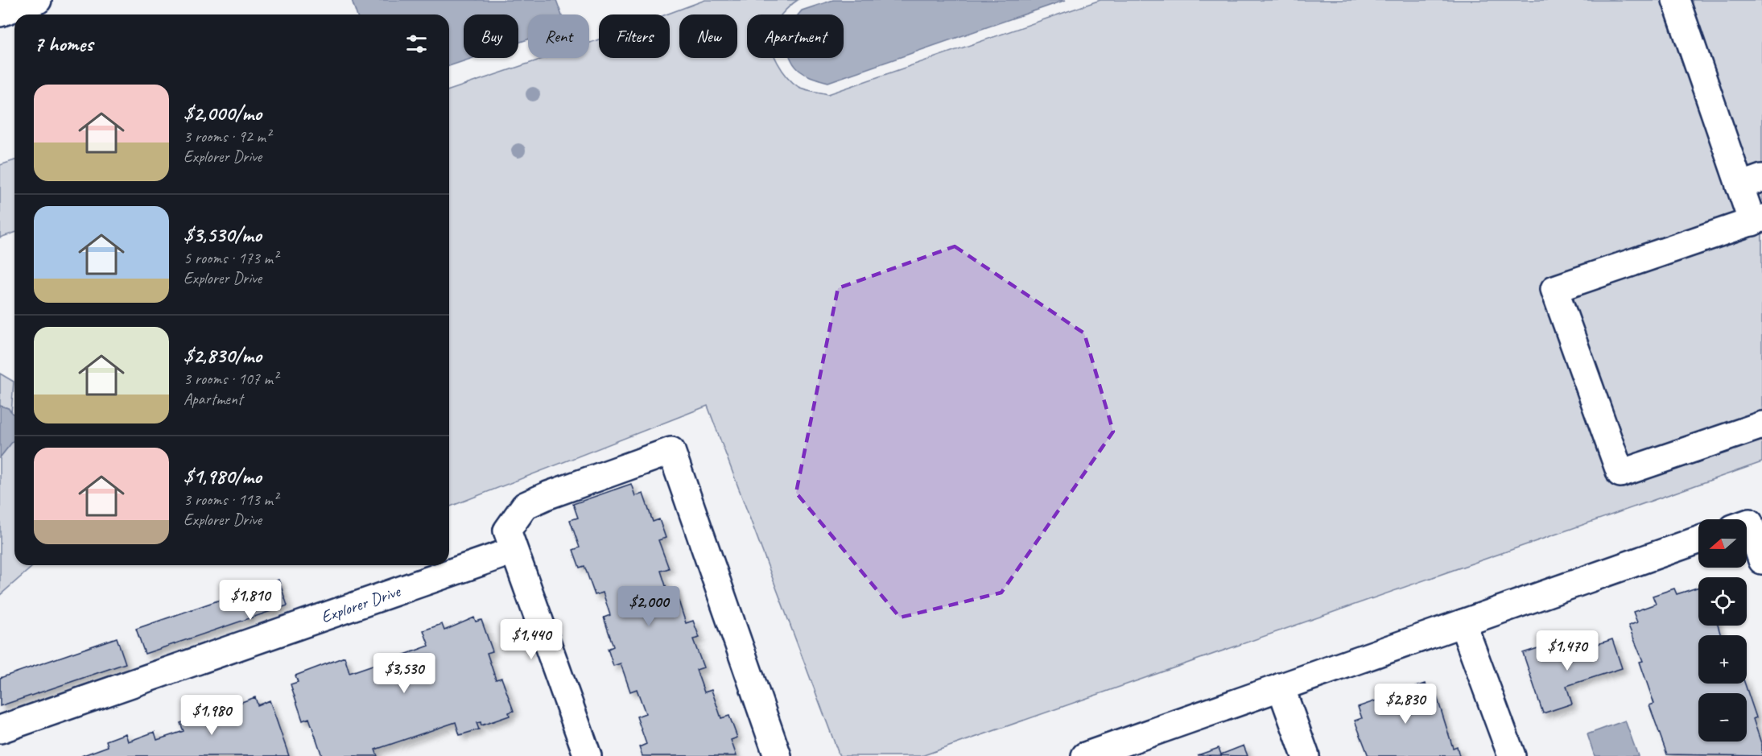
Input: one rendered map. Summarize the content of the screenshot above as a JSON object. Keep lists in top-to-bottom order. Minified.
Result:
{"streets":{"street":["Explorer Drive"]},"north":"left","page":{"chip":["Buy","Rent","Filters","New","Apartment"],"heading":"7 homes","list":[{"name":"$2,000/mo","note":"3 rooms · 92 m² · Explorer Drive"},{"name":"$3,530/mo","note":"5 rooms · 173 m² · Explorer Drive"},{"name":"$2,830/mo","note":"3 rooms · 107 m² · Apartment"},{"name":"$1,980/mo","note":"3 rooms · 113 m² · Explorer Drive"}],"map_buttons":["+","−"],"price":["$1,810","$2,000","$1,440","$1,470","$3,530","$2,830","$1,980"]}}
